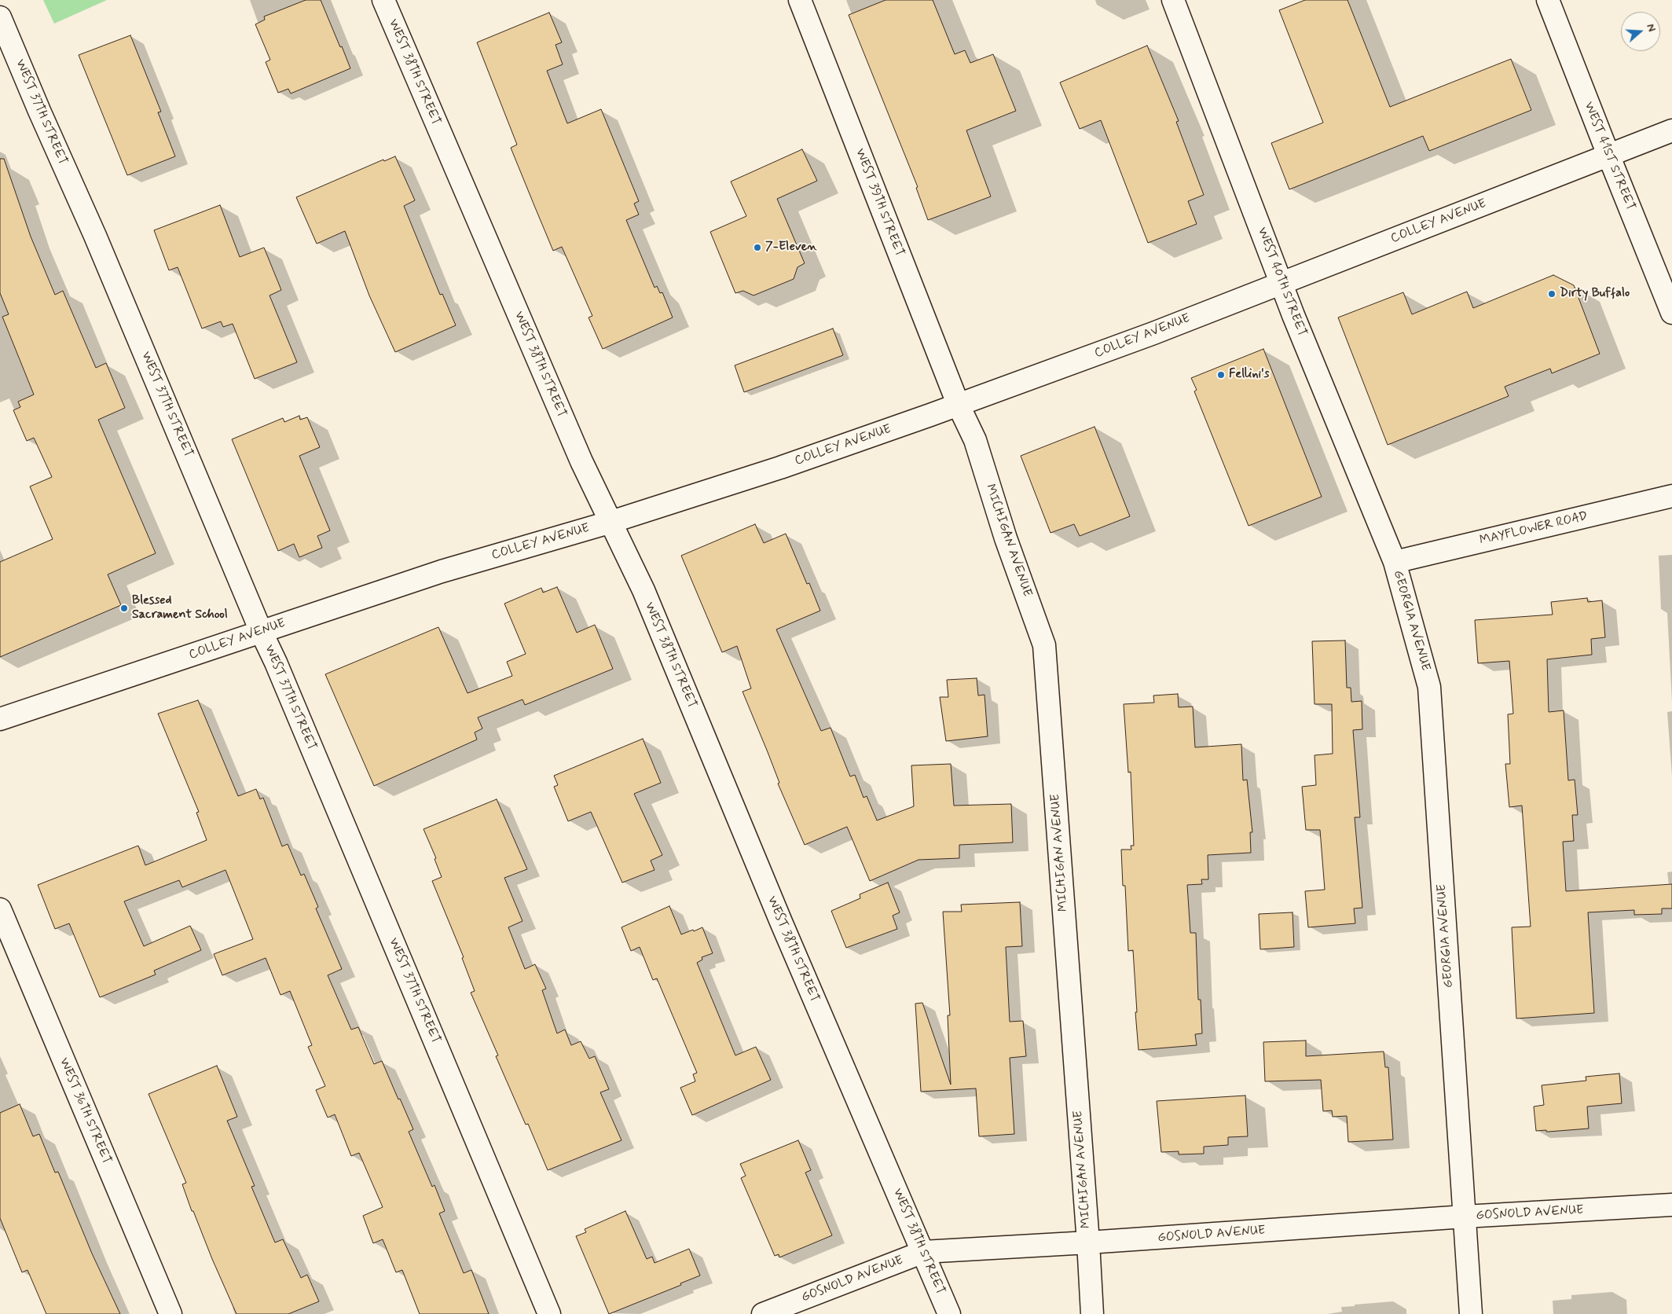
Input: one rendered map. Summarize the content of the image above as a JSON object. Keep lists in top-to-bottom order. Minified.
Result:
{"streets":{"street":["WEST 38TH STREET","WEST 37TH STREET","WEST 41ST STREET","WEST 39TH STREET","COLLEY AVENUE","WEST 40TH STREET","MAYFLOWER ROAD","MICHIGAN AVENUE","GEORGIA AVENUE","WEST 36TH STREET","GOSNOLD AVENUE"]},"crossings":[["WEST 38TH STREET","COLLEY AVENUE"],["WEST 38TH STREET","GOSNOLD AVENUE"],["WEST 37TH STREET","COLLEY AVENUE"],["WEST 41ST STREET","COLLEY AVENUE"],["WEST 39TH STREET","COLLEY AVENUE"],["WEST 39TH STREET","MICHIGAN AVENUE"],["COLLEY AVENUE","WEST 40TH STREET"],["COLLEY AVENUE","MICHIGAN AVENUE"],["WEST 40TH STREET","MAYFLOWER ROAD"],["WEST 40TH STREET","GEORGIA AVENUE"],["MAYFLOWER ROAD","GEORGIA AVENUE"],["MICHIGAN AVENUE","GOSNOLD AVENUE"],["GEORGIA AVENUE","GOSNOLD AVENUE"]],"places":["7-Eleven","Dirty Buffalo","Fellini's","Blessed Sacrament School"],"north":"right"}
